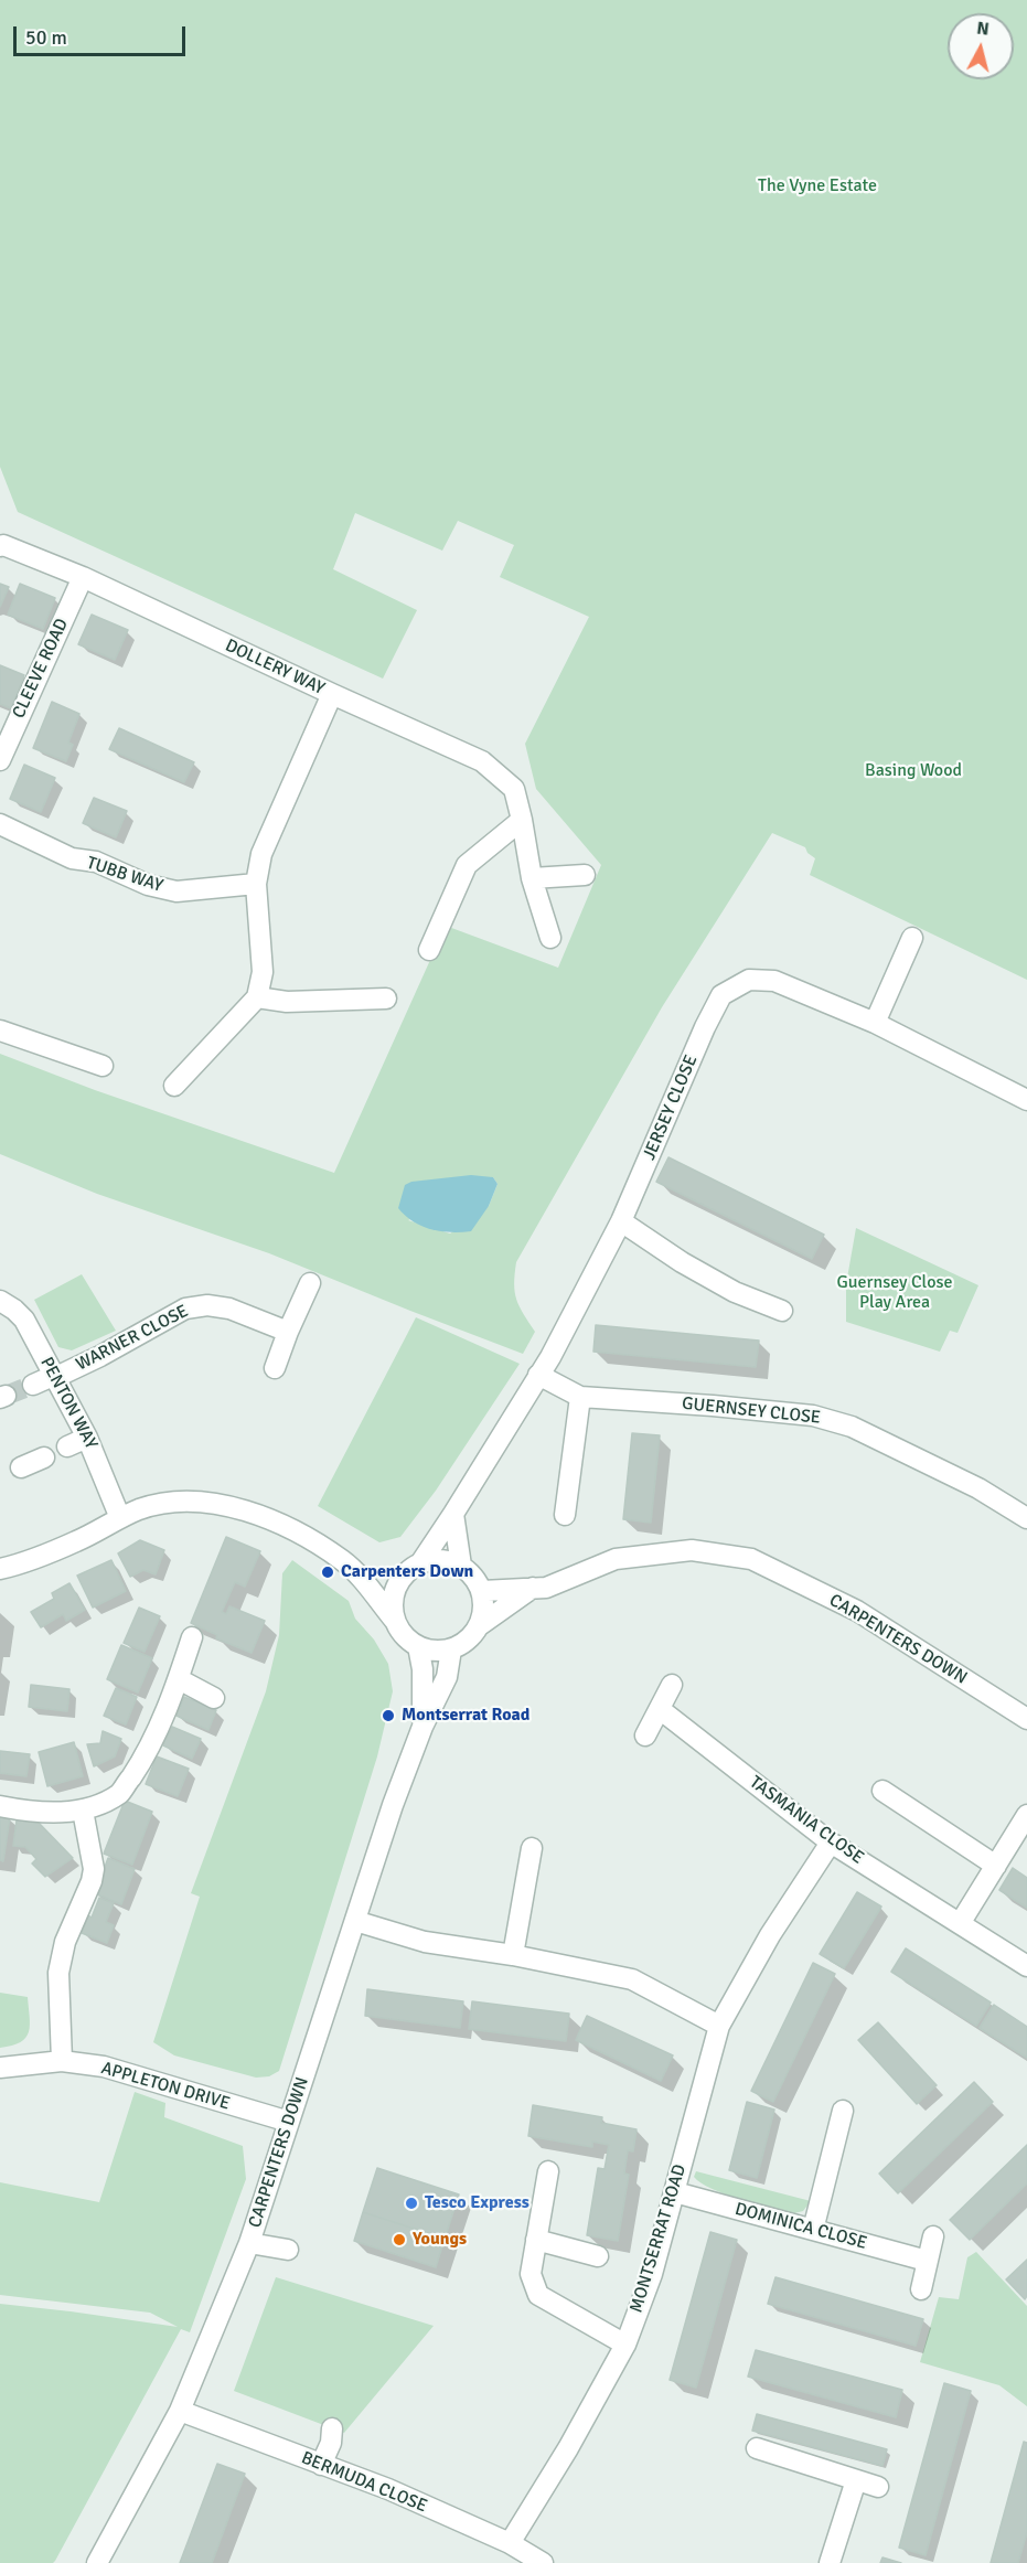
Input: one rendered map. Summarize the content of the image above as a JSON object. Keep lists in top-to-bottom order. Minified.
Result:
{"streets":{"street":["DOLLERY WAY","CLEEVE ROAD","TUBB WAY","JERSEY CLOSE","WARNER CLOSE","PENTON WAY","GUERNSEY CLOSE","CARPENTERS DOWN","TASMANIA CLOSE","APPLETON DRIVE","DOMINICA CLOSE","MONTSERRAT ROAD","BERMUDA CLOSE"]},"crossings":[["DOLLERY WAY","CLEEVE ROAD"],["JERSEY CLOSE","GUERNSEY CLOSE"],["JERSEY CLOSE","CARPENTERS DOWN"],["WARNER CLOSE","PENTON WAY"],["CARPENTERS DOWN","APPLETON DRIVE"],["CARPENTERS DOWN","BERMUDA CLOSE"],["TASMANIA CLOSE","MONTSERRAT ROAD"],["DOMINICA CLOSE","MONTSERRAT ROAD"],["MONTSERRAT ROAD","BERMUDA CLOSE"]],"parks":["The Vyne Estate","Basing Wood","Guernsey Close Play Area"],"places":["Carpenters Down","Montserrat Road","Tesco Express","Youngs"],"scale_bar":"50 m","north":"top"}
